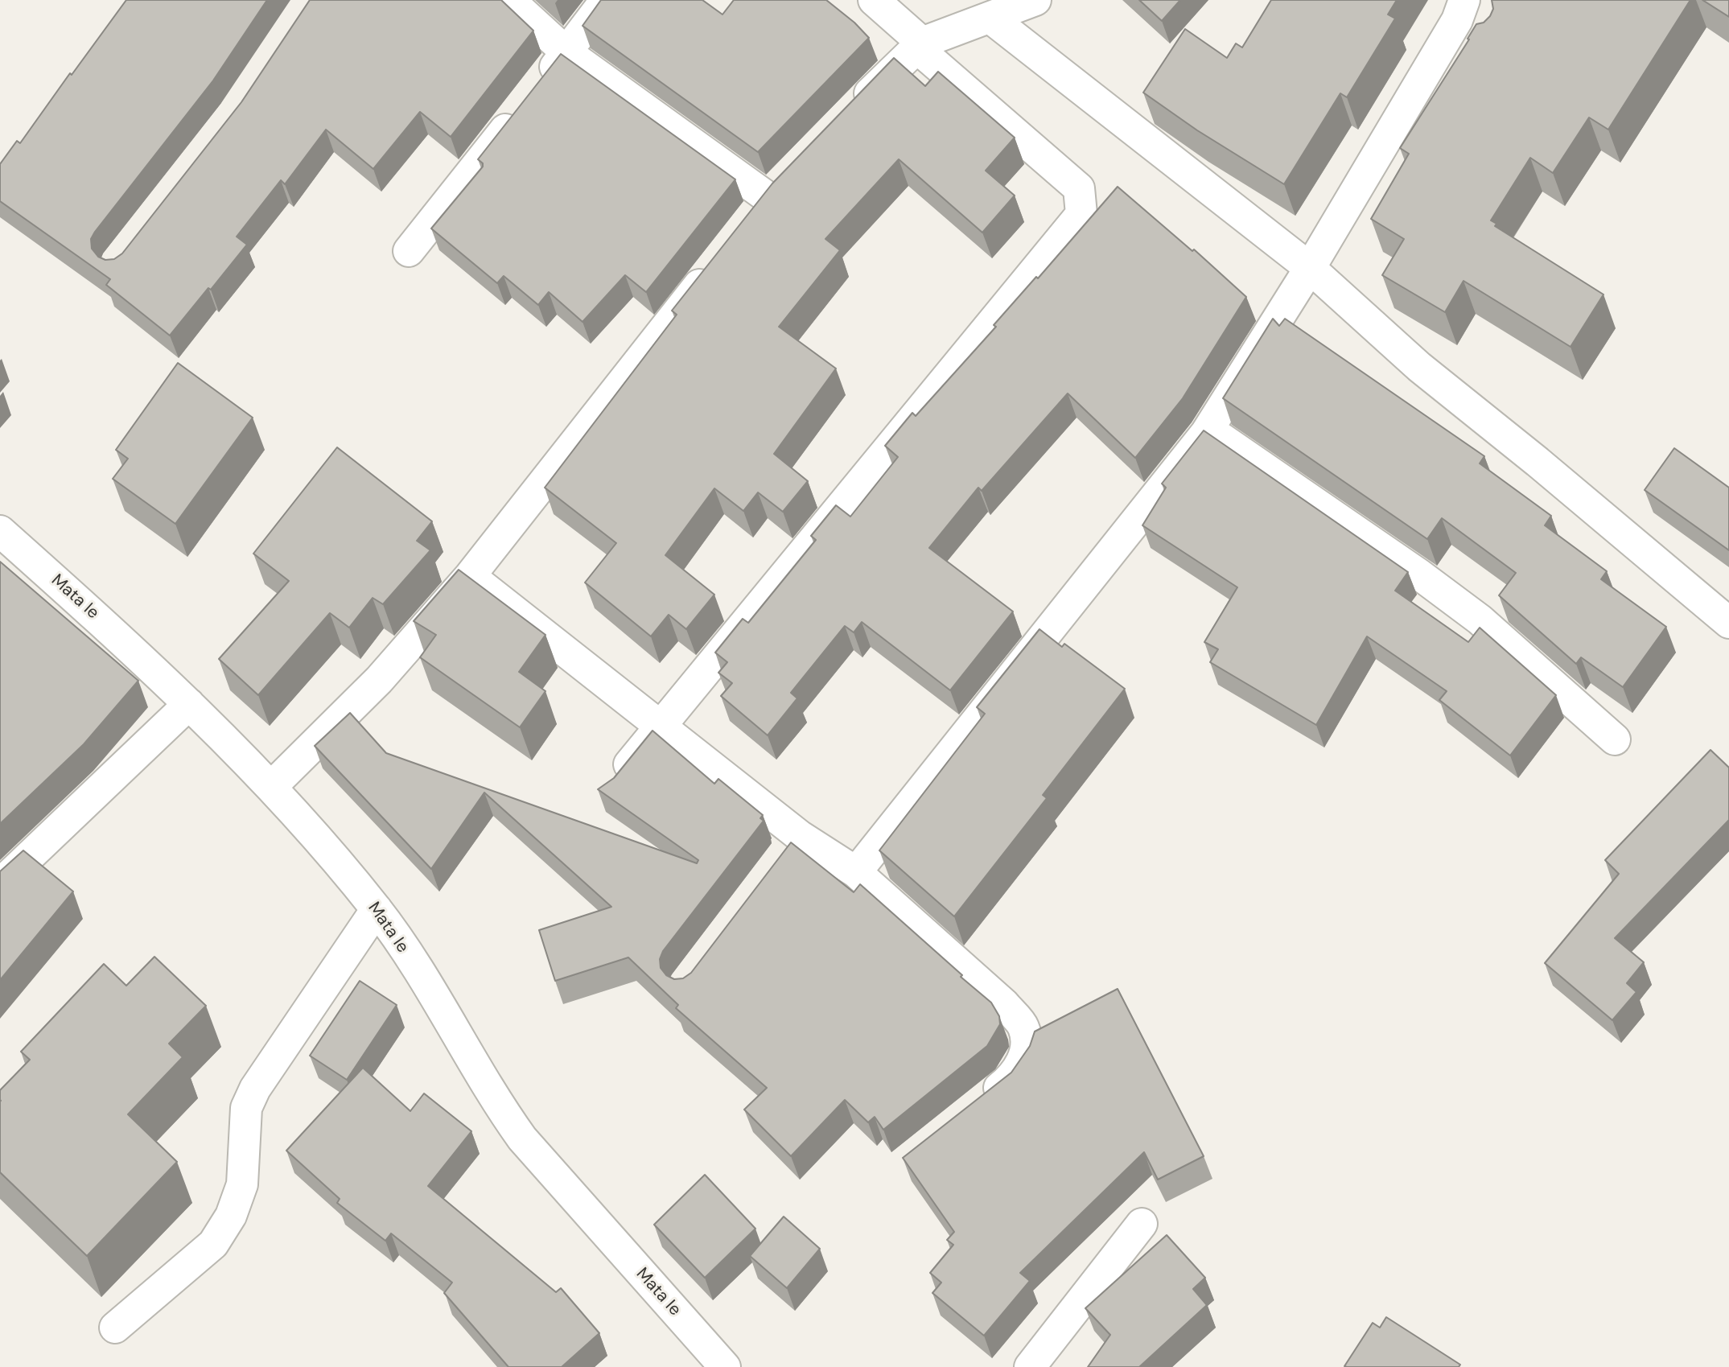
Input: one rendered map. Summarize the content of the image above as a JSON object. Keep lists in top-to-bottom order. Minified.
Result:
{"streets":{"street":["Mata Ie"]}}
